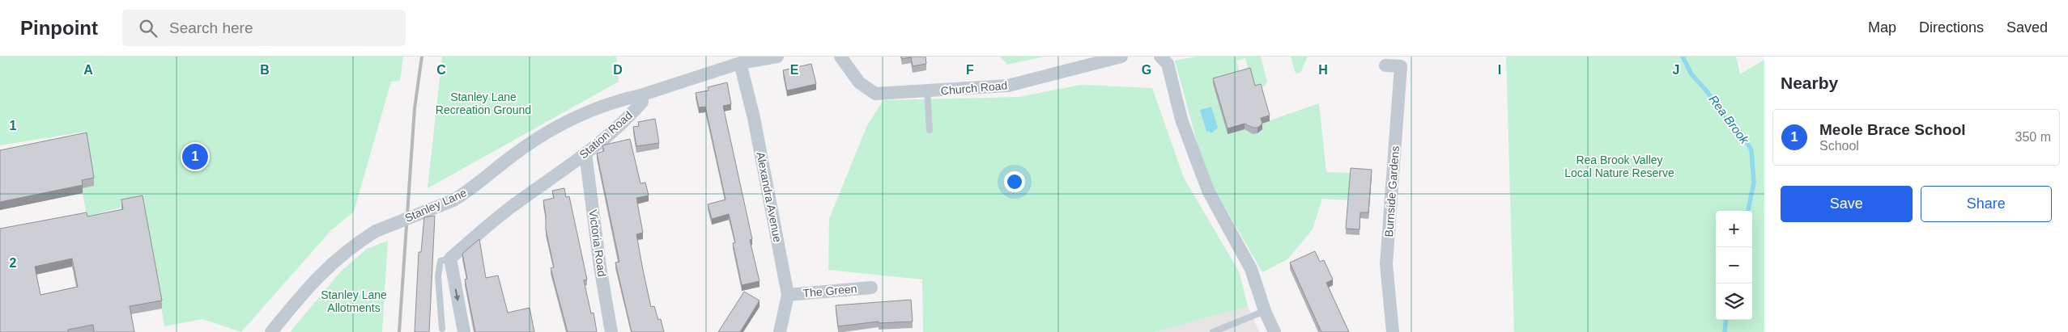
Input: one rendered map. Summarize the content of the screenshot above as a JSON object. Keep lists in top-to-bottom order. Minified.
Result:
{"streets":{"street":["Church Road","Station Road","Burnside Gardens","Alexandra Avenue","Stanley Lane","Victoria Road","The Green"]},"crossings":[["Station Road","Stanley Lane"],["Station Road","Victoria Road"],["Alexandra Avenue","The Green"]],"water":["Rea Brook"],"parks":["Stanley Lane Recreation Ground","Rea Brook Valley Local Nature Reserve","Stanley Lane Allotments"],"page":{"header":"Pinpoint","search":"Search here","nav":["Map","Directions","Saved"],"heading":"Nearby","list":[{"mark":"1","name":"Meole Brace School","note":"School","value":"350 m"}],"pins":"1","buttons":["Save","Share"],"map_buttons":["+","−"]},"grid":{"columns":["A","B","C","D","E","F","G","H","I","J"],"rows":["1","2"]}}
